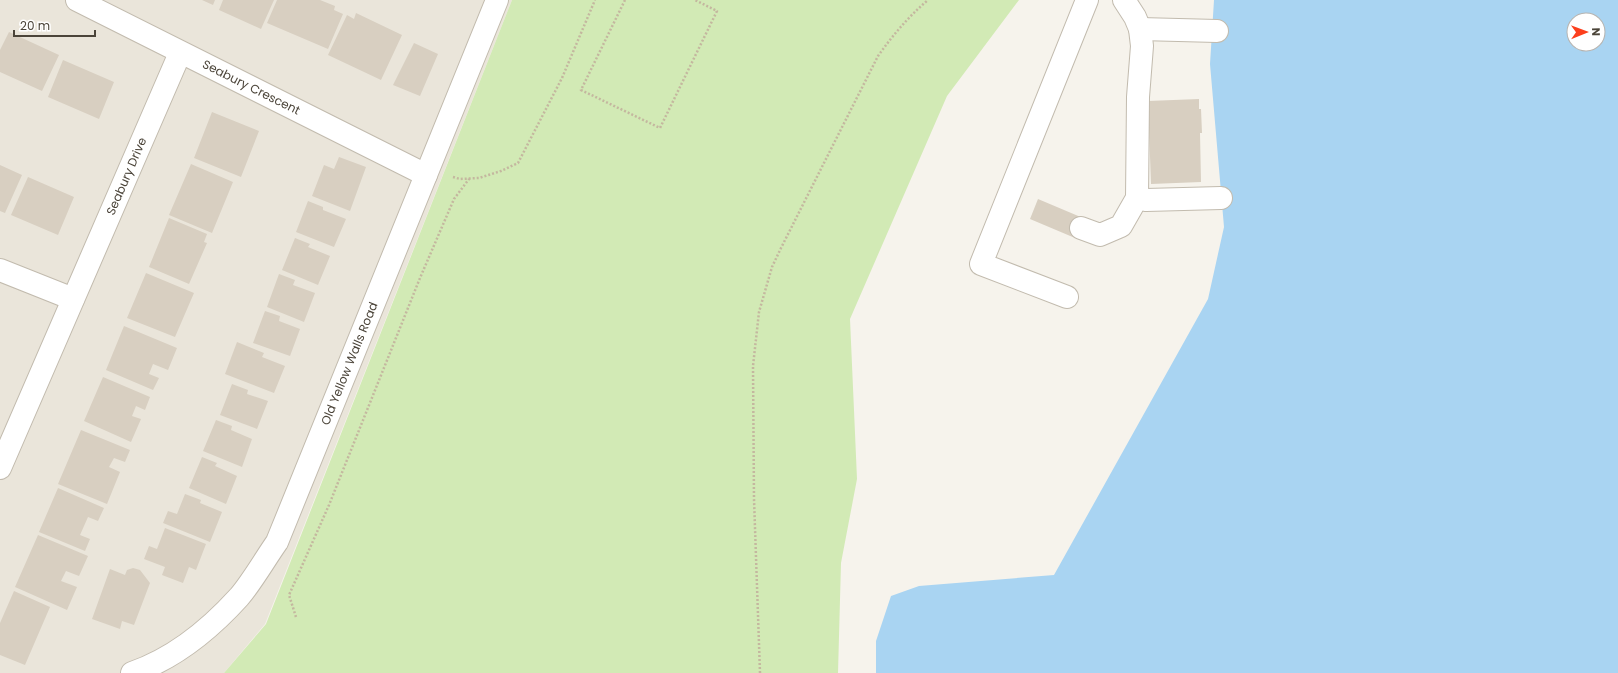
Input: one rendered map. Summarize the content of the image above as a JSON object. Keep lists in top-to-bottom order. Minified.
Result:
{"streets":{"street":["Seabury Crescent","Seabury Drive","Old Yellow Walls Road"]},"crossings":[["Seabury Crescent","Seabury Drive"],["Seabury Crescent","Old Yellow Walls Road"]],"scale_bar":"20 m","north":"right"}
